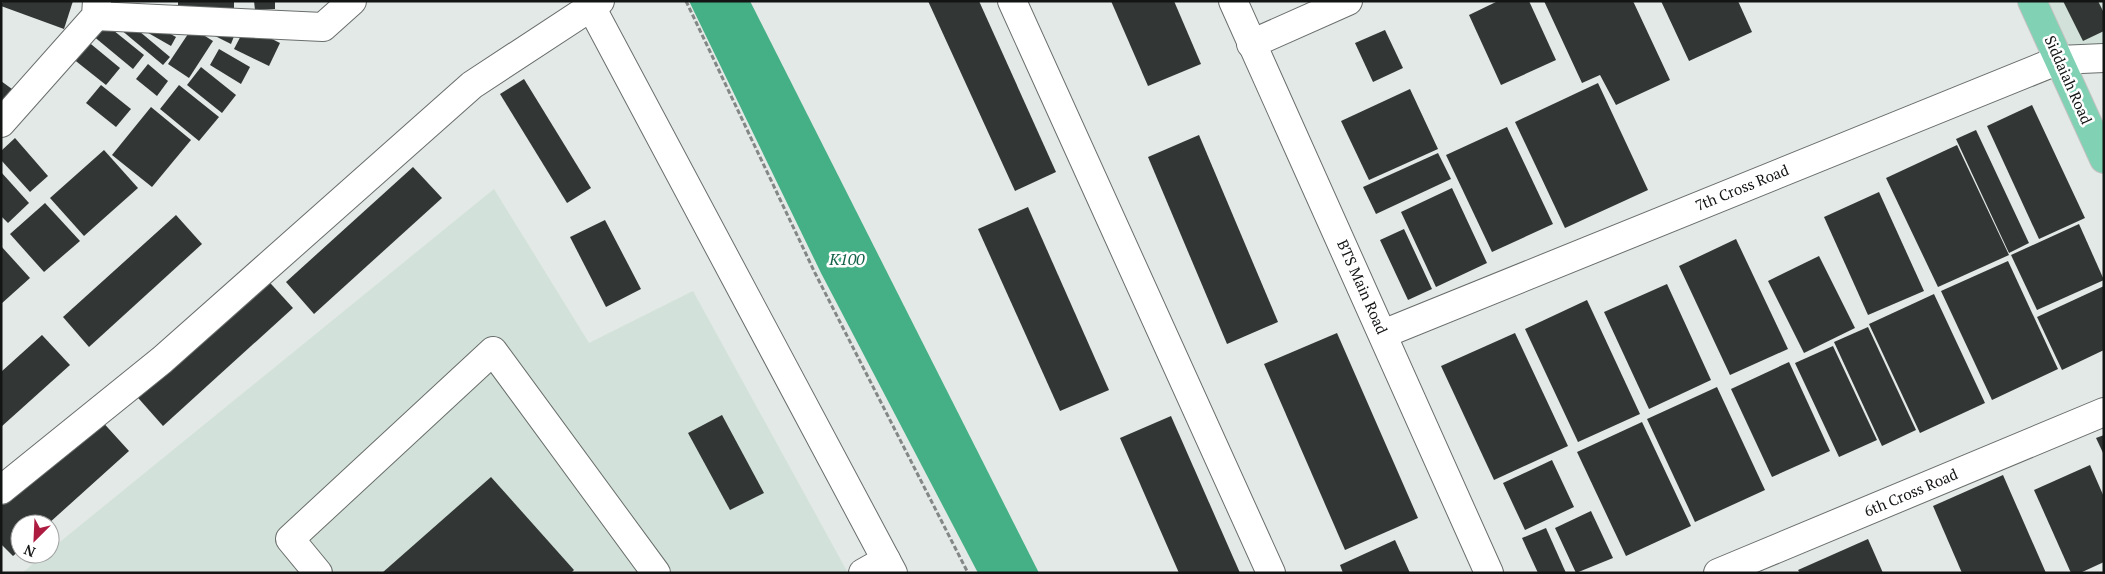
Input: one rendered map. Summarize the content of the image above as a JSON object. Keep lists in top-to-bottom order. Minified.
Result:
{"streets":{"main road":["Siddaiah Road"],"street":["7th Cross Road","BTS Main Road","6th Cross Road"]},"crossings":[["Siddaiah Road","7th Cross Road"],["7th Cross Road","BTS Main Road"]],"water":["K100"],"north":"bottom left"}
